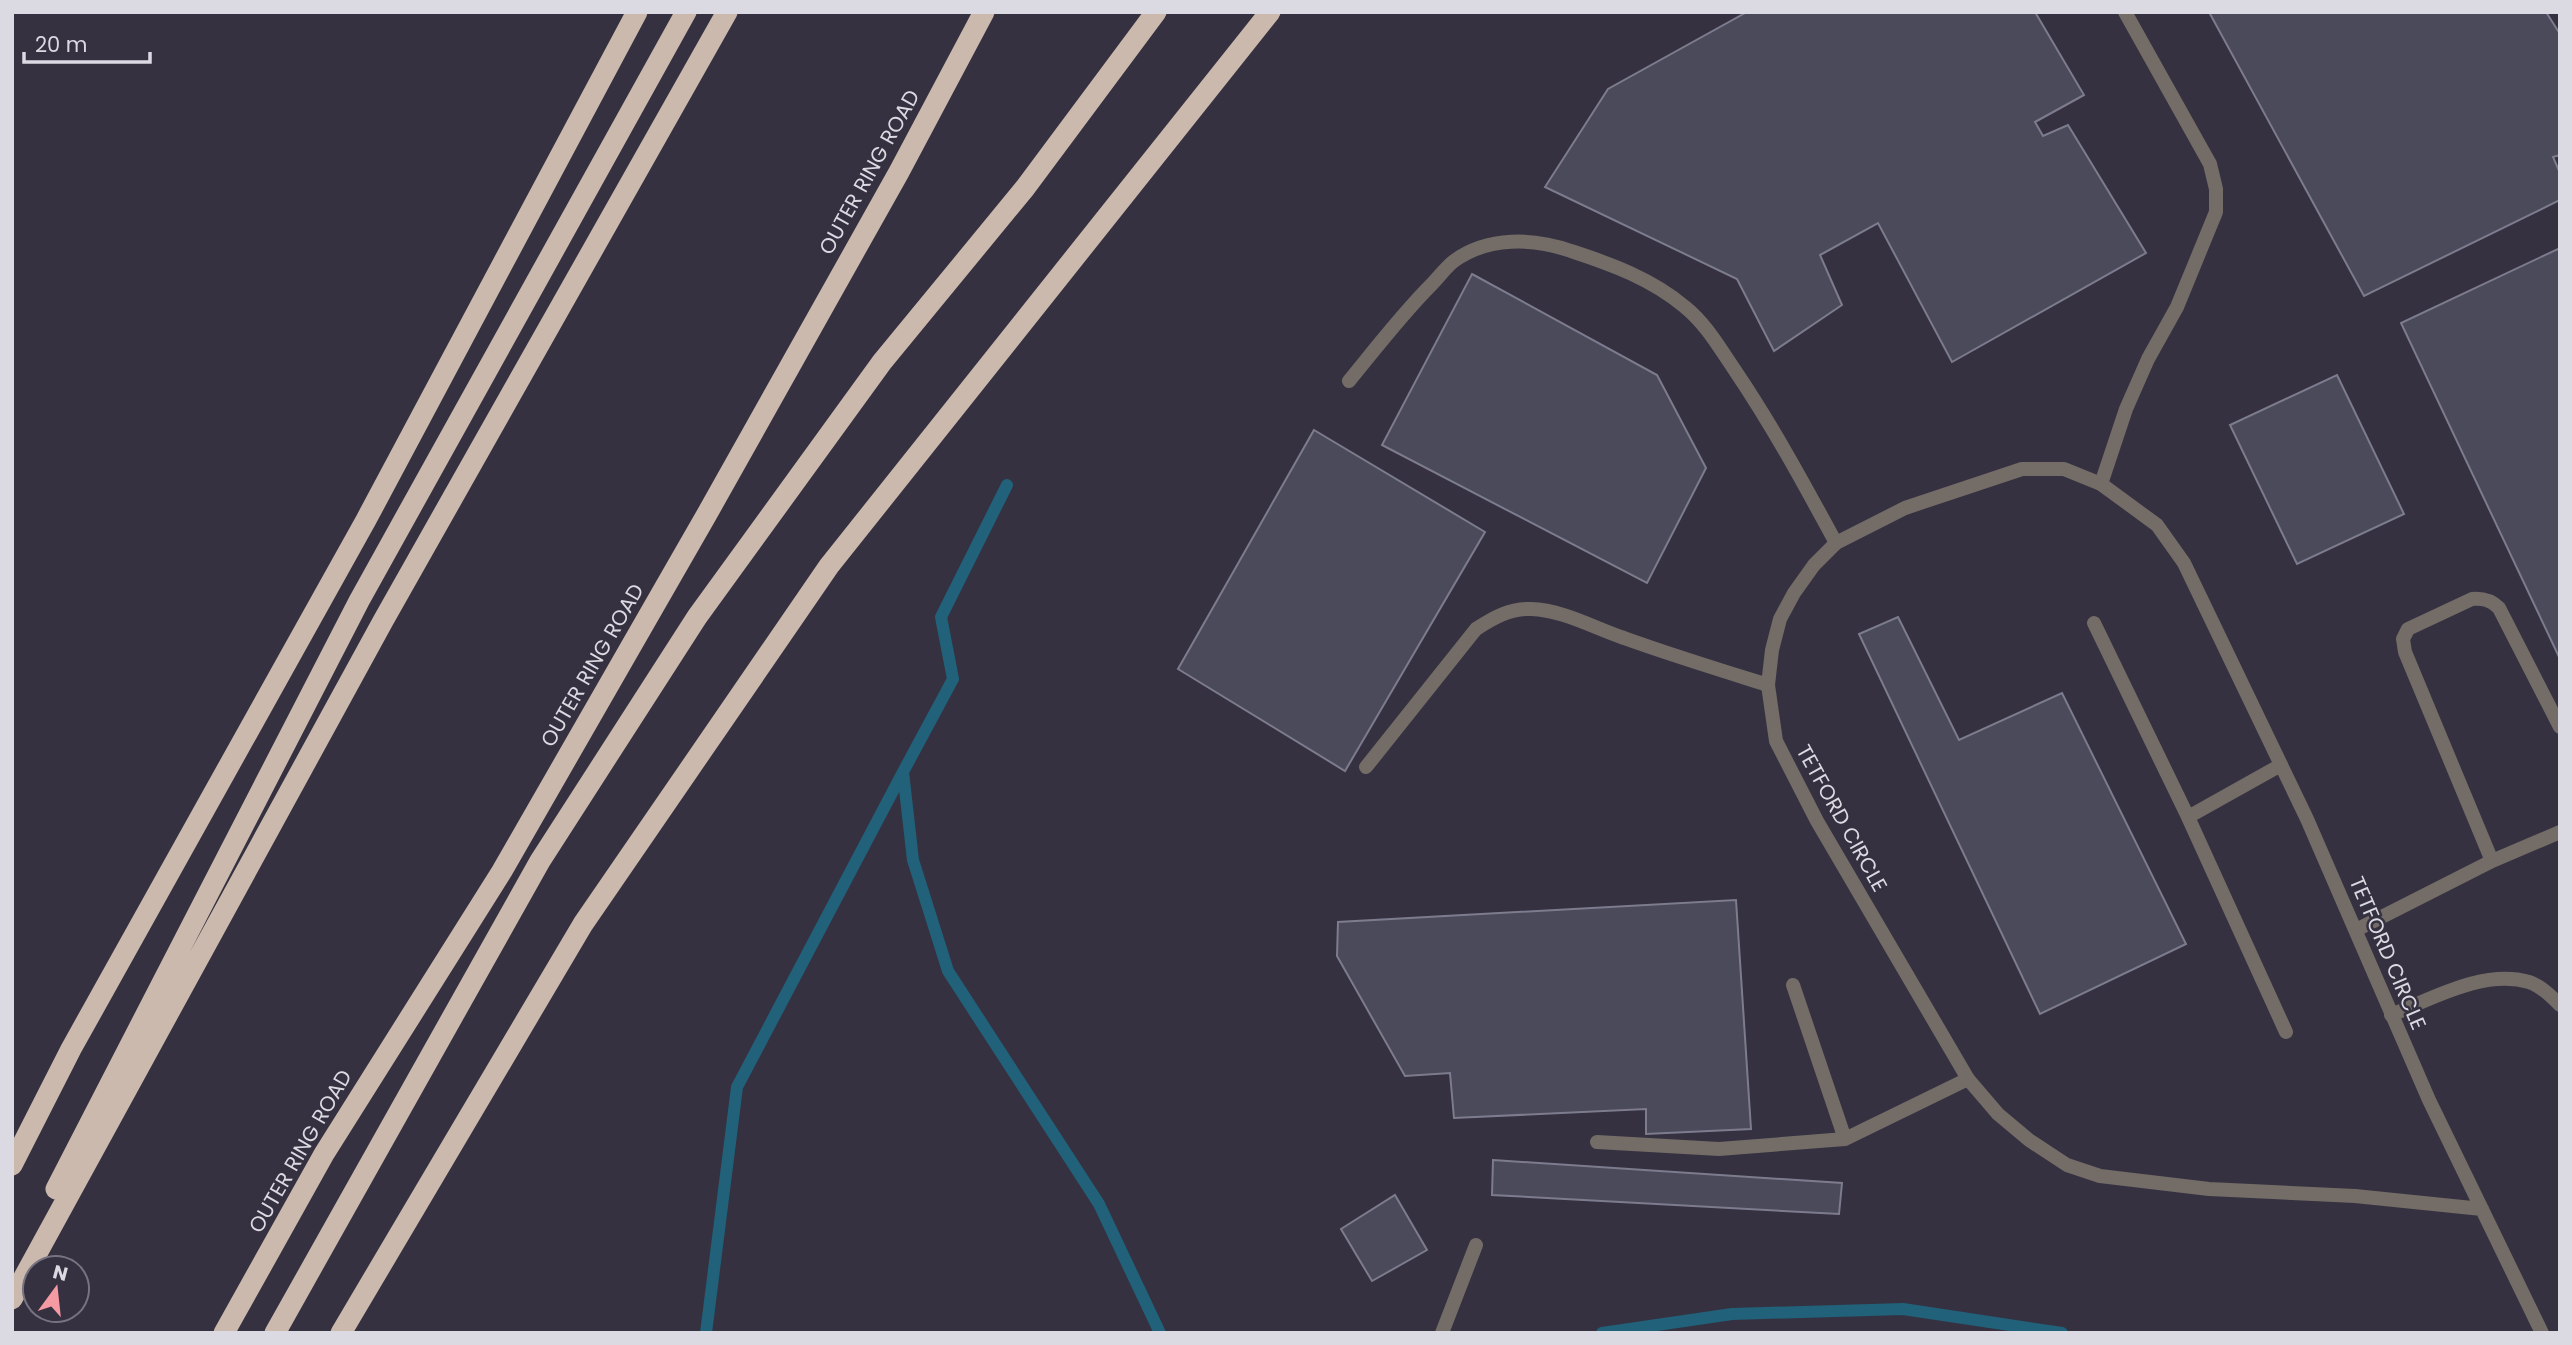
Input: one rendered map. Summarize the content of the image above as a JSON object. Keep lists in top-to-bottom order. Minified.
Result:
{"streets":{"highway":["OUTER RING ROAD"],"street":["TETFORD CIRCLE"]},"scale_bar":"20 m","north":"top"}
